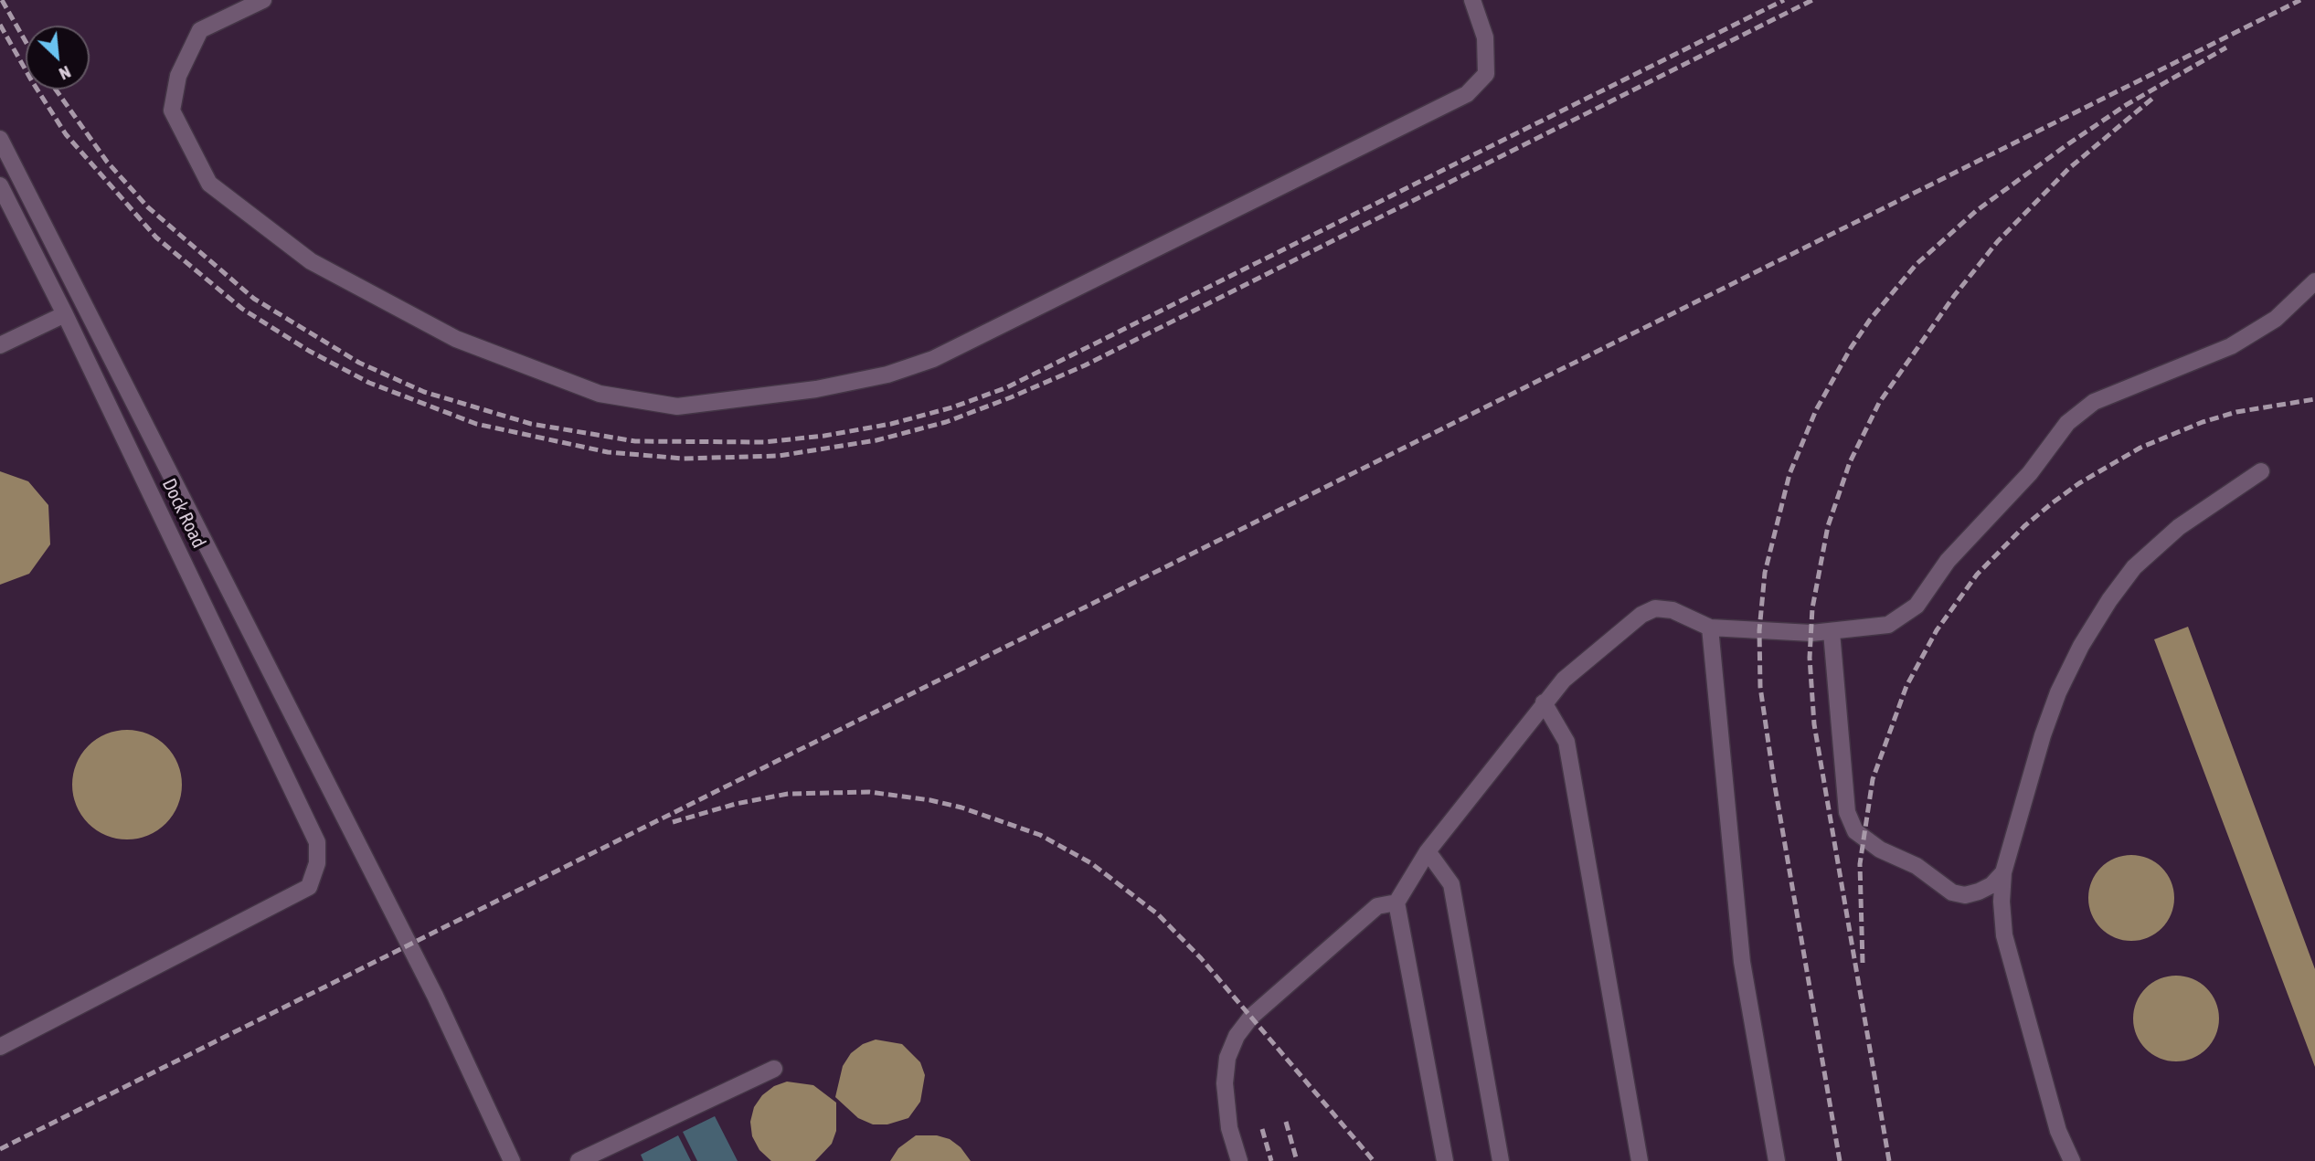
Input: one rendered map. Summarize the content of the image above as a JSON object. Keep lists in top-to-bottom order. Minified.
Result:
{"streets":{"lane":["Dock Road"]},"north":"bottom right"}
